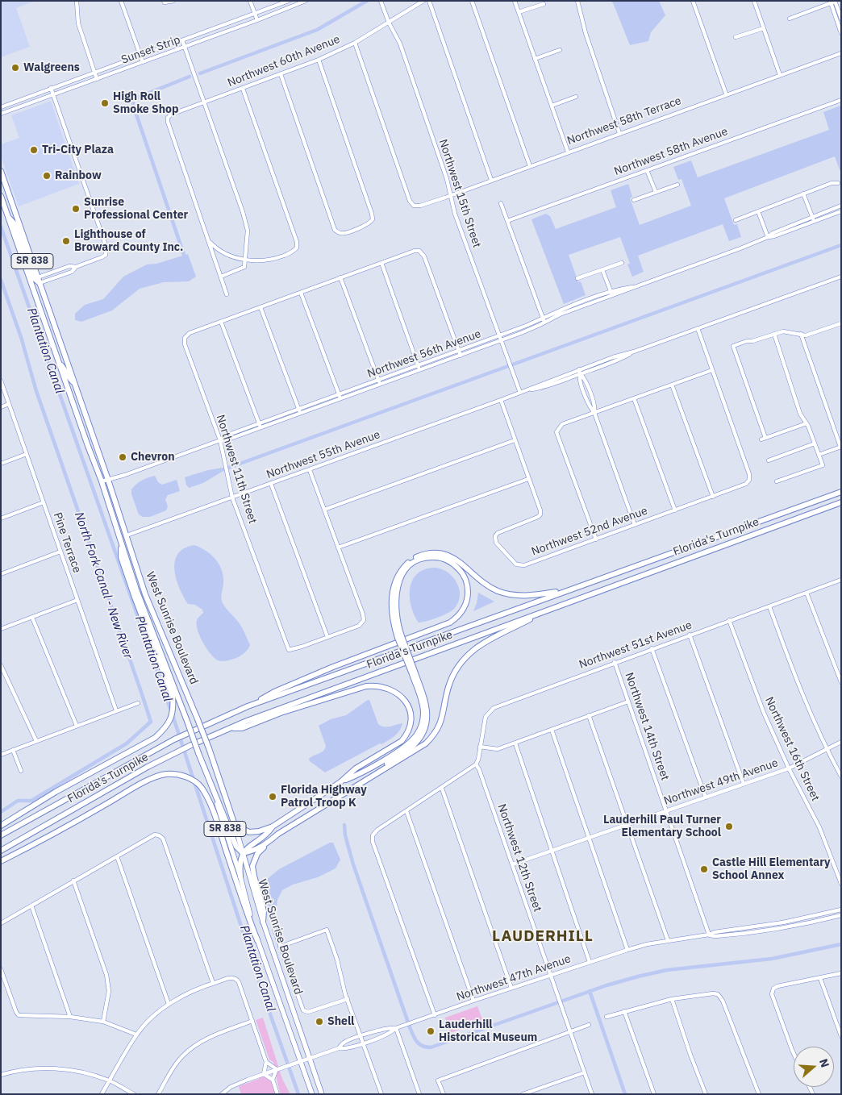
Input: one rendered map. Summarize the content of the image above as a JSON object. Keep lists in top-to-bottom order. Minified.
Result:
{"streets":{"highway":["SR 838","Florida's Turnpike","West Sunrise Boulevard"],"street":["Sunset Strip","Northwest 60th Avenue","Northwest 58th Terrace","Northwest 58th Avenue","Northwest 15th Street","Northwest 56th Avenue","Northwest 55th Avenue","Northwest 11th Street","Northwest 52nd Avenue","Pine Terrace","Northwest 51st Avenue","Northwest 14th Street","Northwest 16th Street","Northwest 49th Avenue","Northwest 12th Street","Northwest 47th Avenue"]},"crossings":[["Northwest 60th Avenue","Northwest 58th Terrace"],["Northwest 60th Avenue","Northwest 15th Street"],["Northwest 58th Terrace","Northwest 15th Street"],["Northwest 15th Street","Northwest 56th Avenue"],["Northwest 15th Street","Northwest 55th Avenue"],["Northwest 56th Avenue","Northwest 11th Street"],["Northwest 56th Avenue","West Sunrise Boulevard"],["Northwest 55th Avenue","Northwest 11th Street"],["Northwest 55th Avenue","West Sunrise Boulevard"],["West Sunrise Boulevard","Northwest 47th Avenue"],["Northwest 51st Avenue","Northwest 14th Street"],["Northwest 51st Avenue","Northwest 16th Street"],["Northwest 51st Avenue","Northwest 12th Street"],["Northwest 14th Street","Northwest 49th Avenue"],["Northwest 14th Street","Northwest 47th Avenue"],["Northwest 16th Street","Northwest 49th Avenue"],["Northwest 49th Avenue","Northwest 12th Street"],["Northwest 12th Street","Northwest 47th Avenue"]],"districts":["LAUDERHILL"],"water":["Plantation Canal","North Fork Canal - New River"],"places":["Walgreens","High Roll Smoke Shop","Tri-City Plaza","Rainbow","Sunrise Professional Center","Lighthouse of Broward County Inc.","Chevron","Florida Highway Patrol Troop K","Lauderhill Paul Turner Elementary School","Castle Hill Elementary School Annex","Shell","Lauderhill Historical Museum"],"north":"right"}
